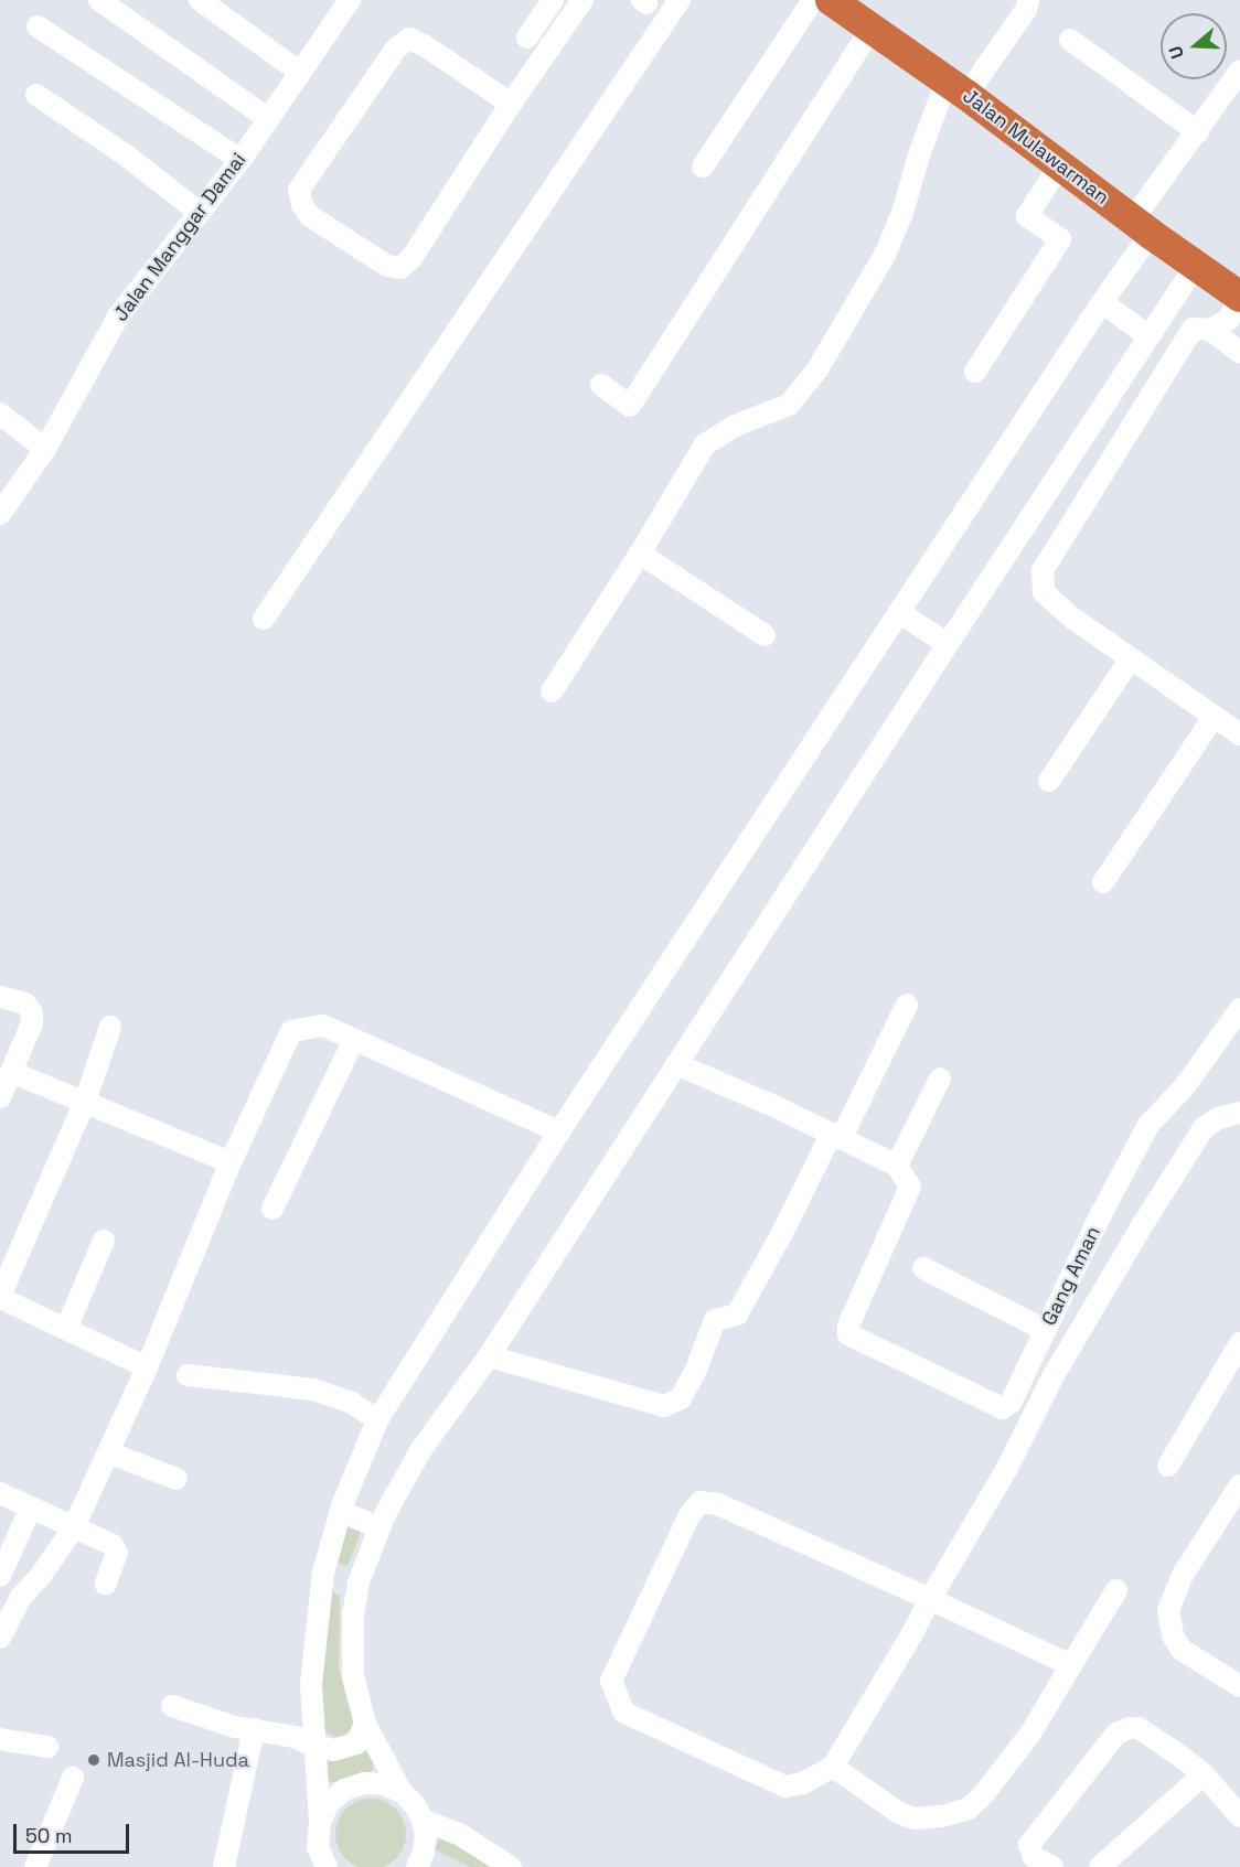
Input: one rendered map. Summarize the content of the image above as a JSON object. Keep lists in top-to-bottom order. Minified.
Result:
{"streets":{"highway":["Jalan Mulawarman"],"street":["Jalan Manggar Damai","Gang Aman"]},"places":["Masjid Al-Huda"],"scale_bar":"50 m","north":"left"}
